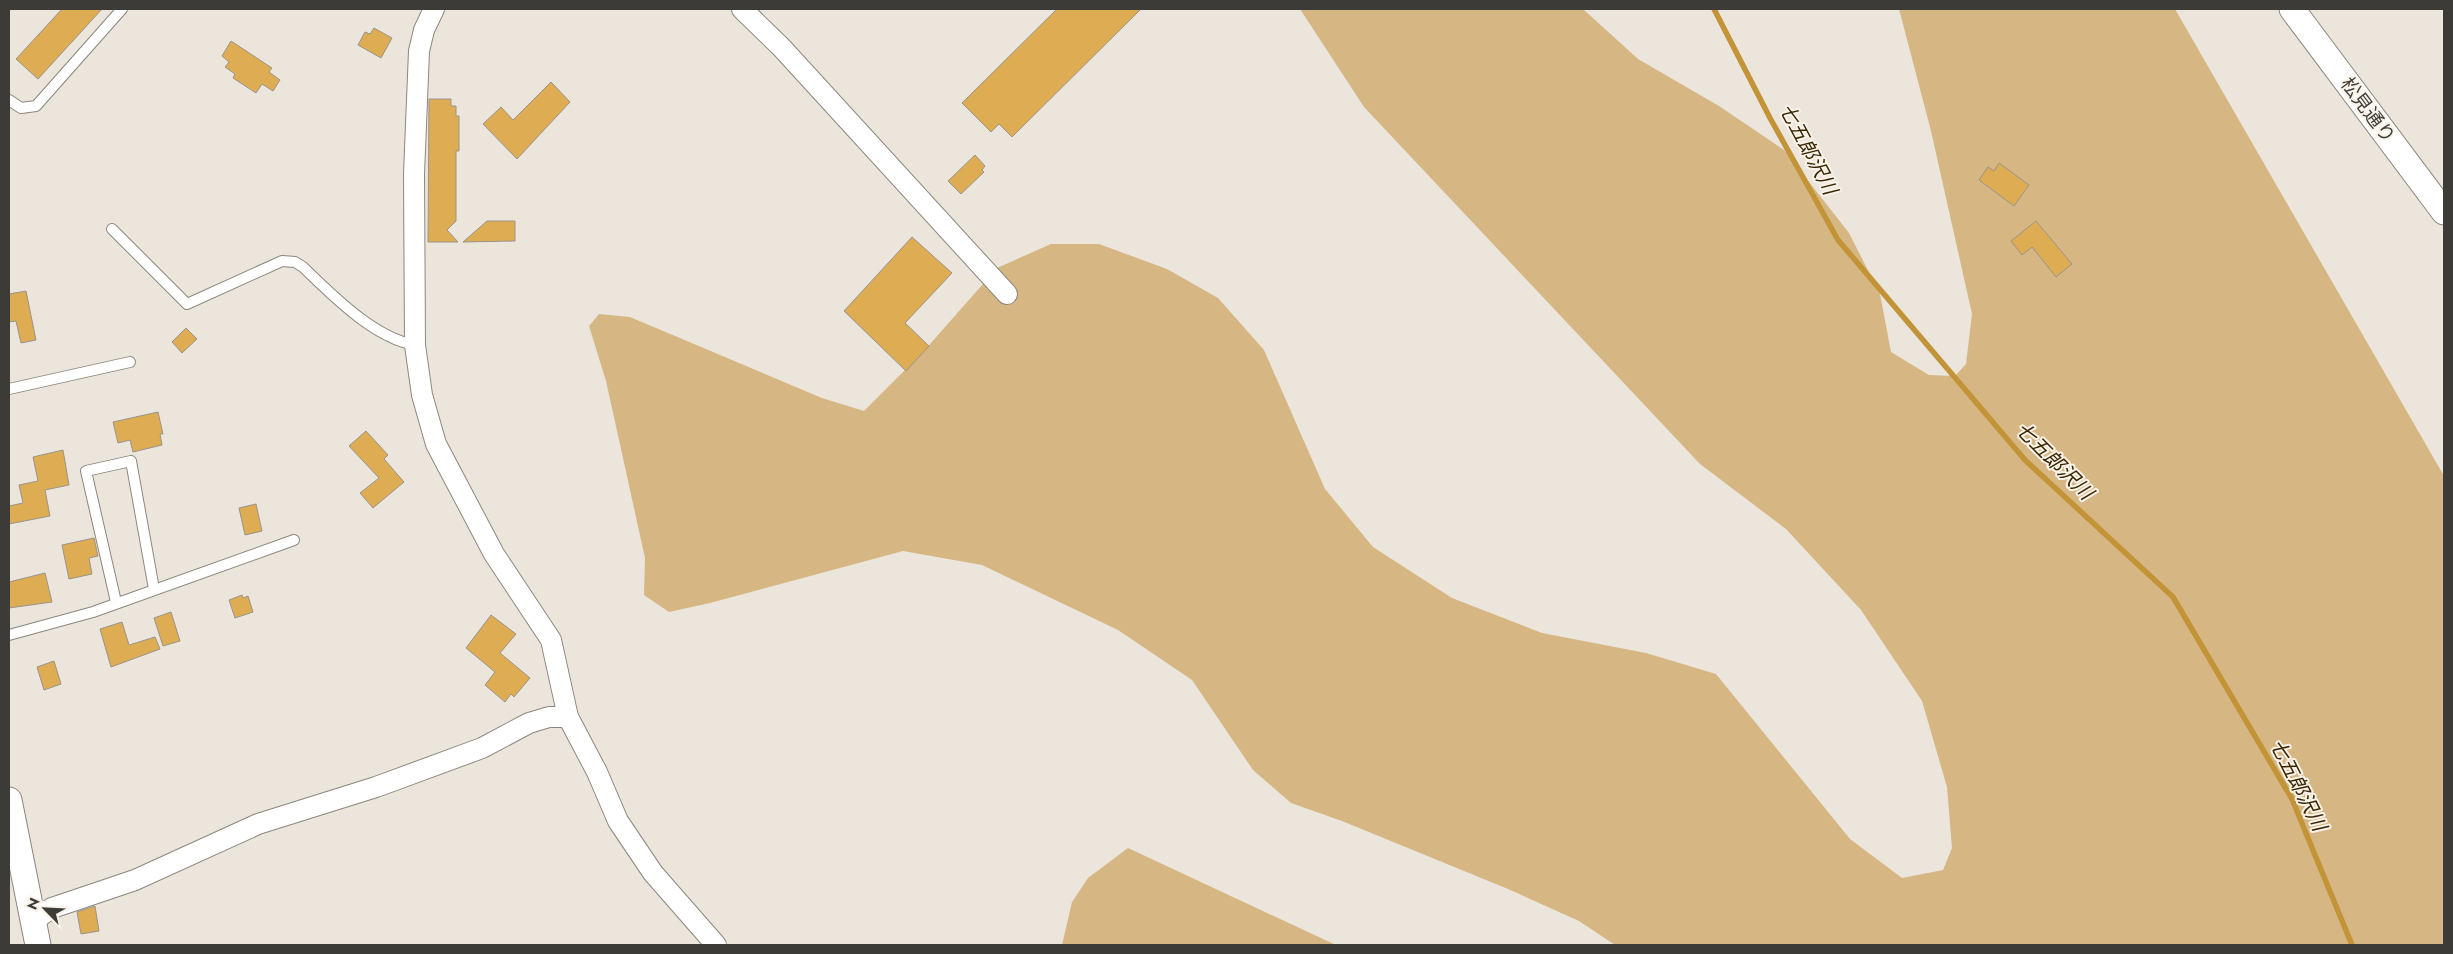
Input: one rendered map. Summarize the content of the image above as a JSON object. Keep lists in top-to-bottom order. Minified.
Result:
{"streets":{"street":["松見通り"]},"water":["七五郎沢川"],"north":"top left"}
